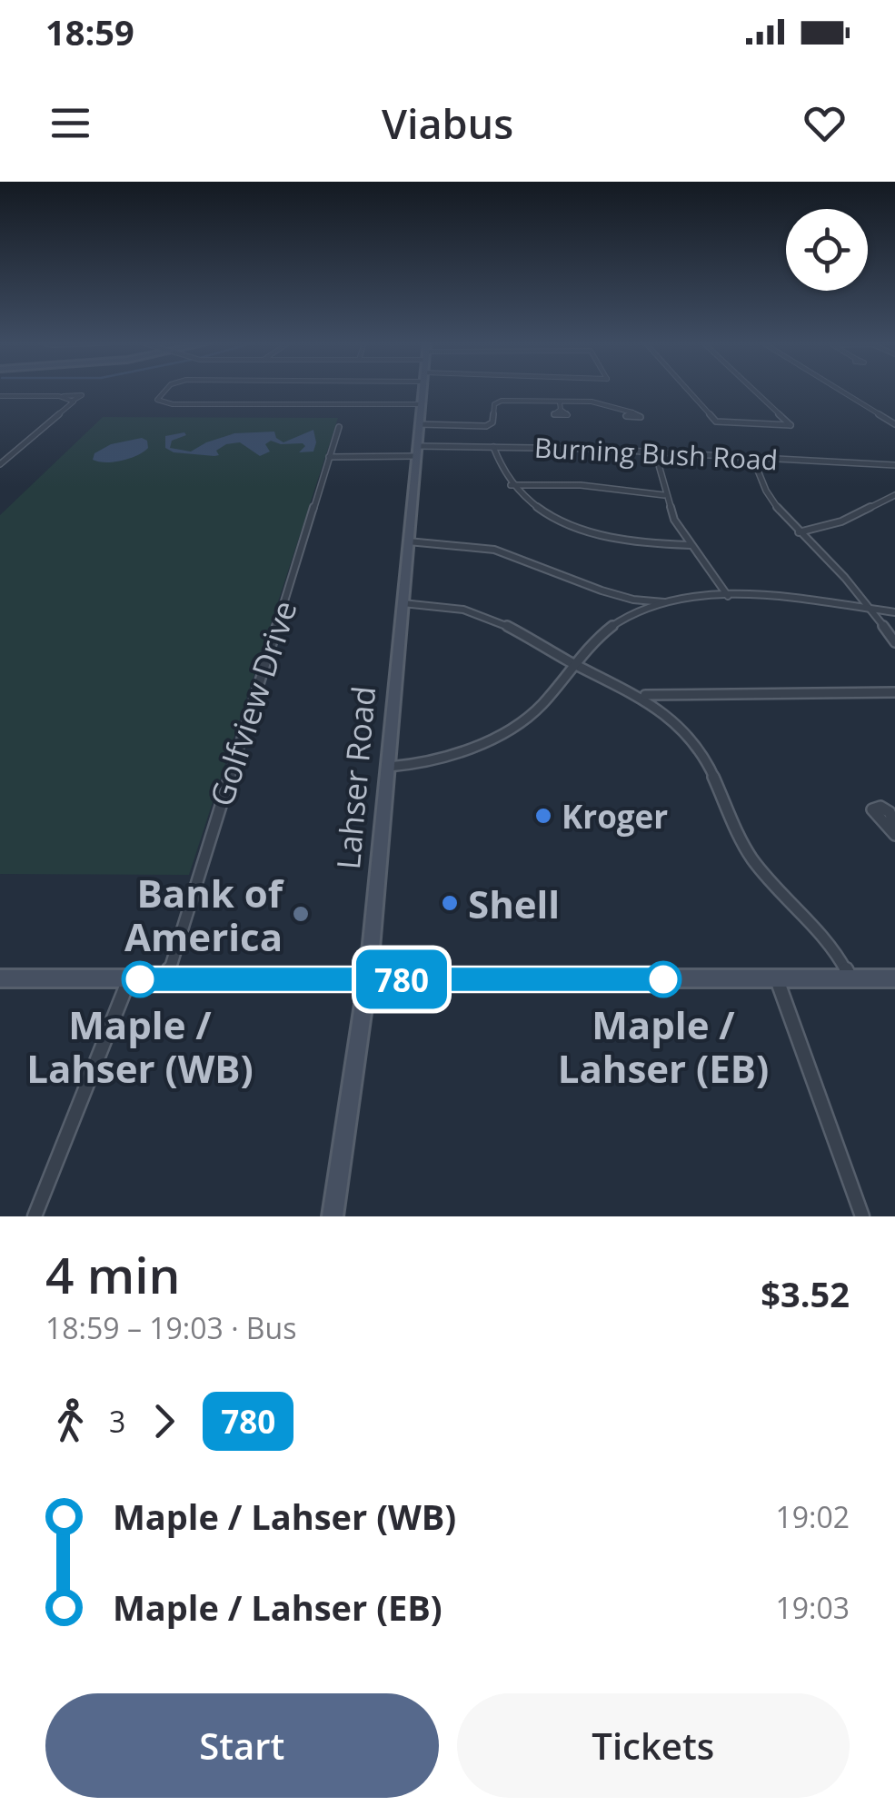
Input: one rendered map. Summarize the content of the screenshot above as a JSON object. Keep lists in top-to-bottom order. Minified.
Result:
{"streets":{"street":["Burning Bush Road","Golfview Drive","Lahser Road"]},"crossings":[["Burning Bush Road","Lahser Road"]],"places":["Kroger","Shell","Bank of America","Maple / Lahser (WB)","Maple / Lahser (EB)"],"lines":["bus line 780"],"page":{"status":"18:59","header":"Viabus","on_map":"780","heading":["4 min","18:59 – 19:03 · Bus","$3.52"],"legs":["3","780"],"list":[{"name":"Maple / Lahser (WB)","value":"19:02"},{"name":"Maple / Lahser (EB)","value":"19:03"}],"buttons":["Start","Tickets"]}}
